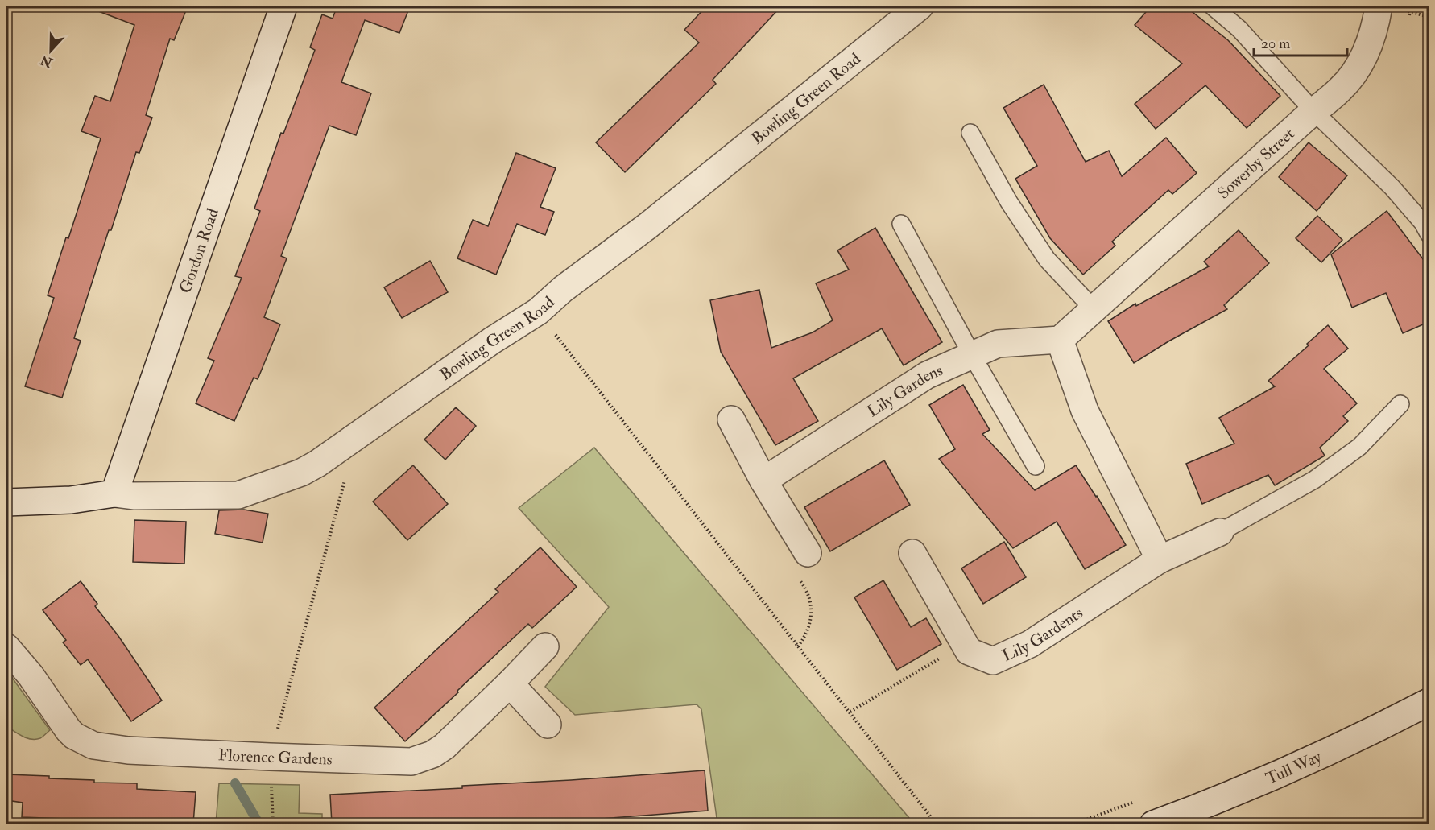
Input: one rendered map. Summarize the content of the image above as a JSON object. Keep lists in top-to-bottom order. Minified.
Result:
{"streets":{"street":["Bowling Green Road","Sowerby Street","Gordon Road","Lily Gardens","Lily Gardents","Florence Gardens","Tull Way"]},"crossings":[["Bowling Green Road","Gordon Road"]],"scale_bar":"20 m","north":"bottom"}
